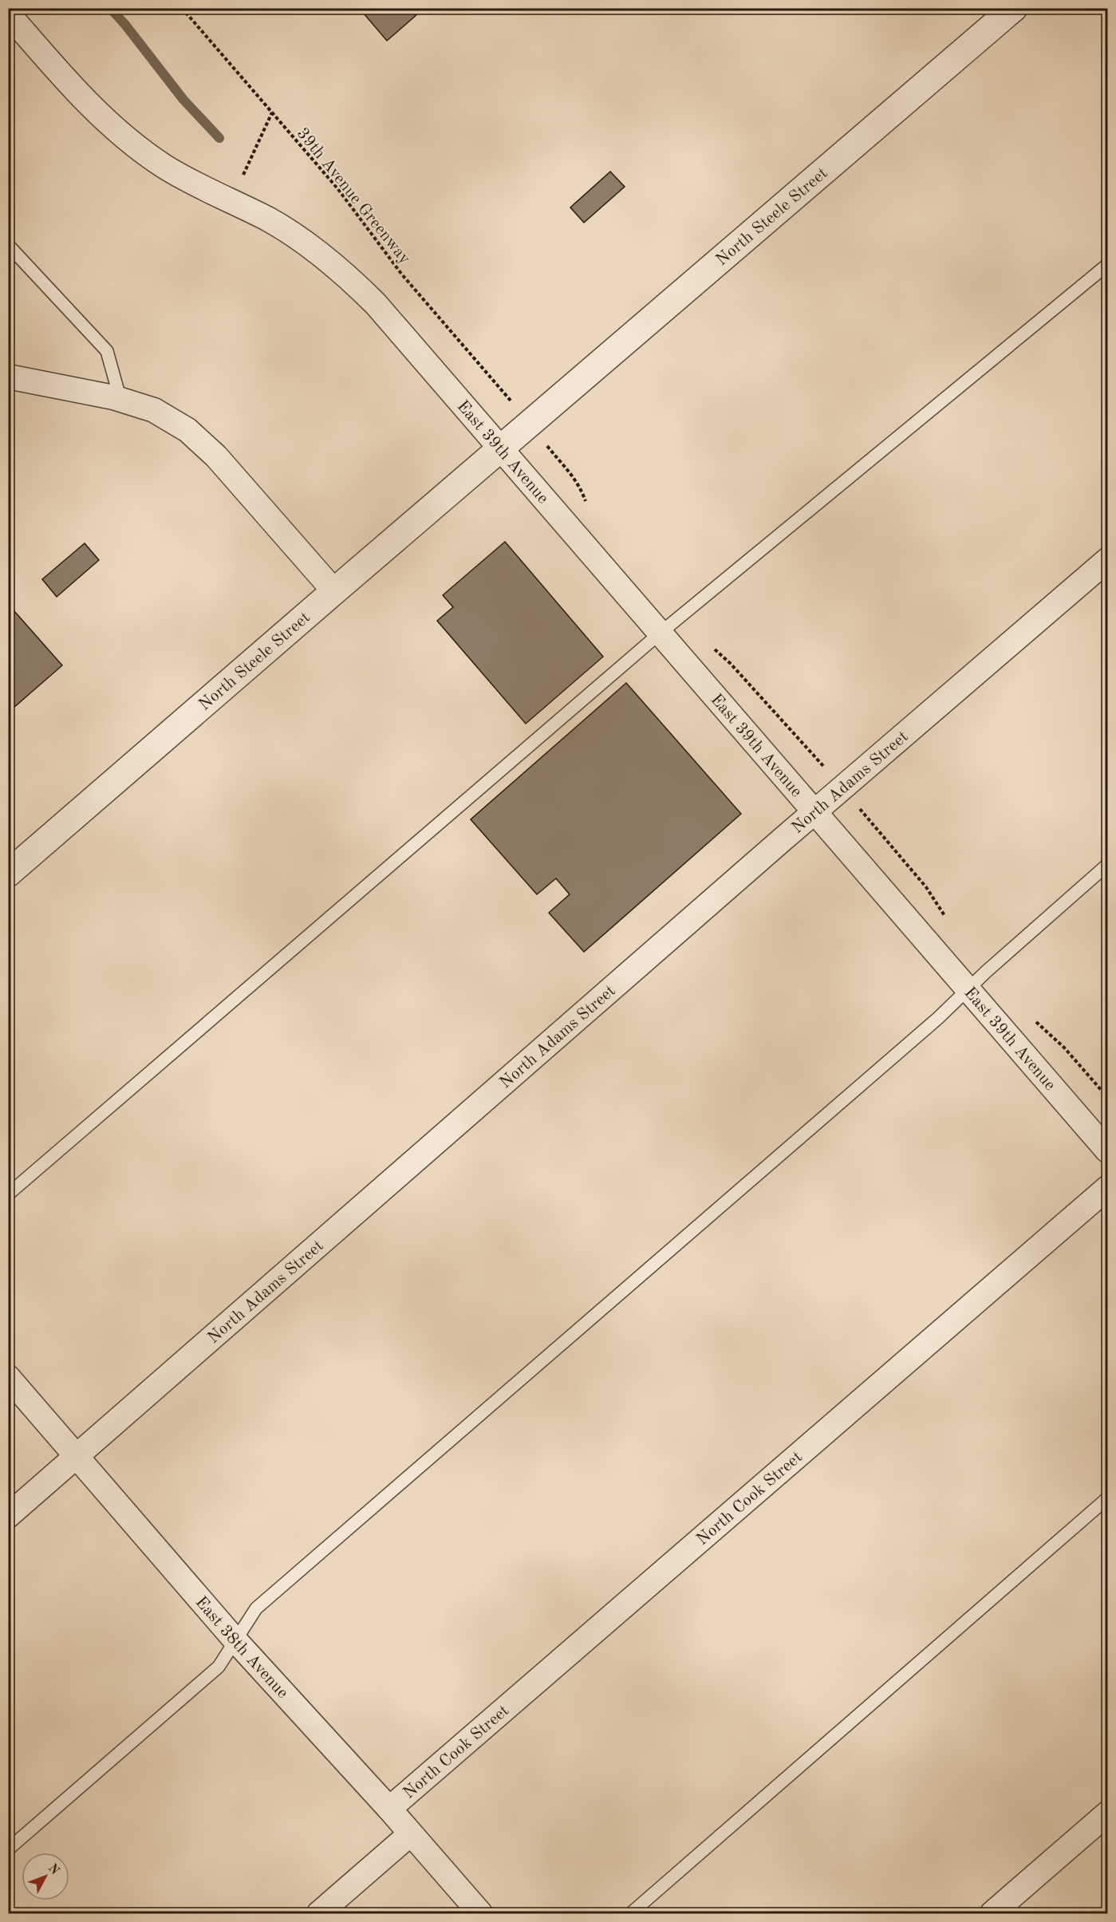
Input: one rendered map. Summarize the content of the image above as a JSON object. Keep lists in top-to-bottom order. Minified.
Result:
{"streets":{"street":["North Steele Street","East 39th Avenue","North Adams Street","North Cook Street","East 38th Avenue"],"path":["39th Avenue Greenway"]},"crossings":[["North Steele Street","East 39th Avenue"],["East 39th Avenue","North Adams Street"],["North Adams Street","East 38th Avenue"],["North Cook Street","East 38th Avenue"]],"north":"top right"}
